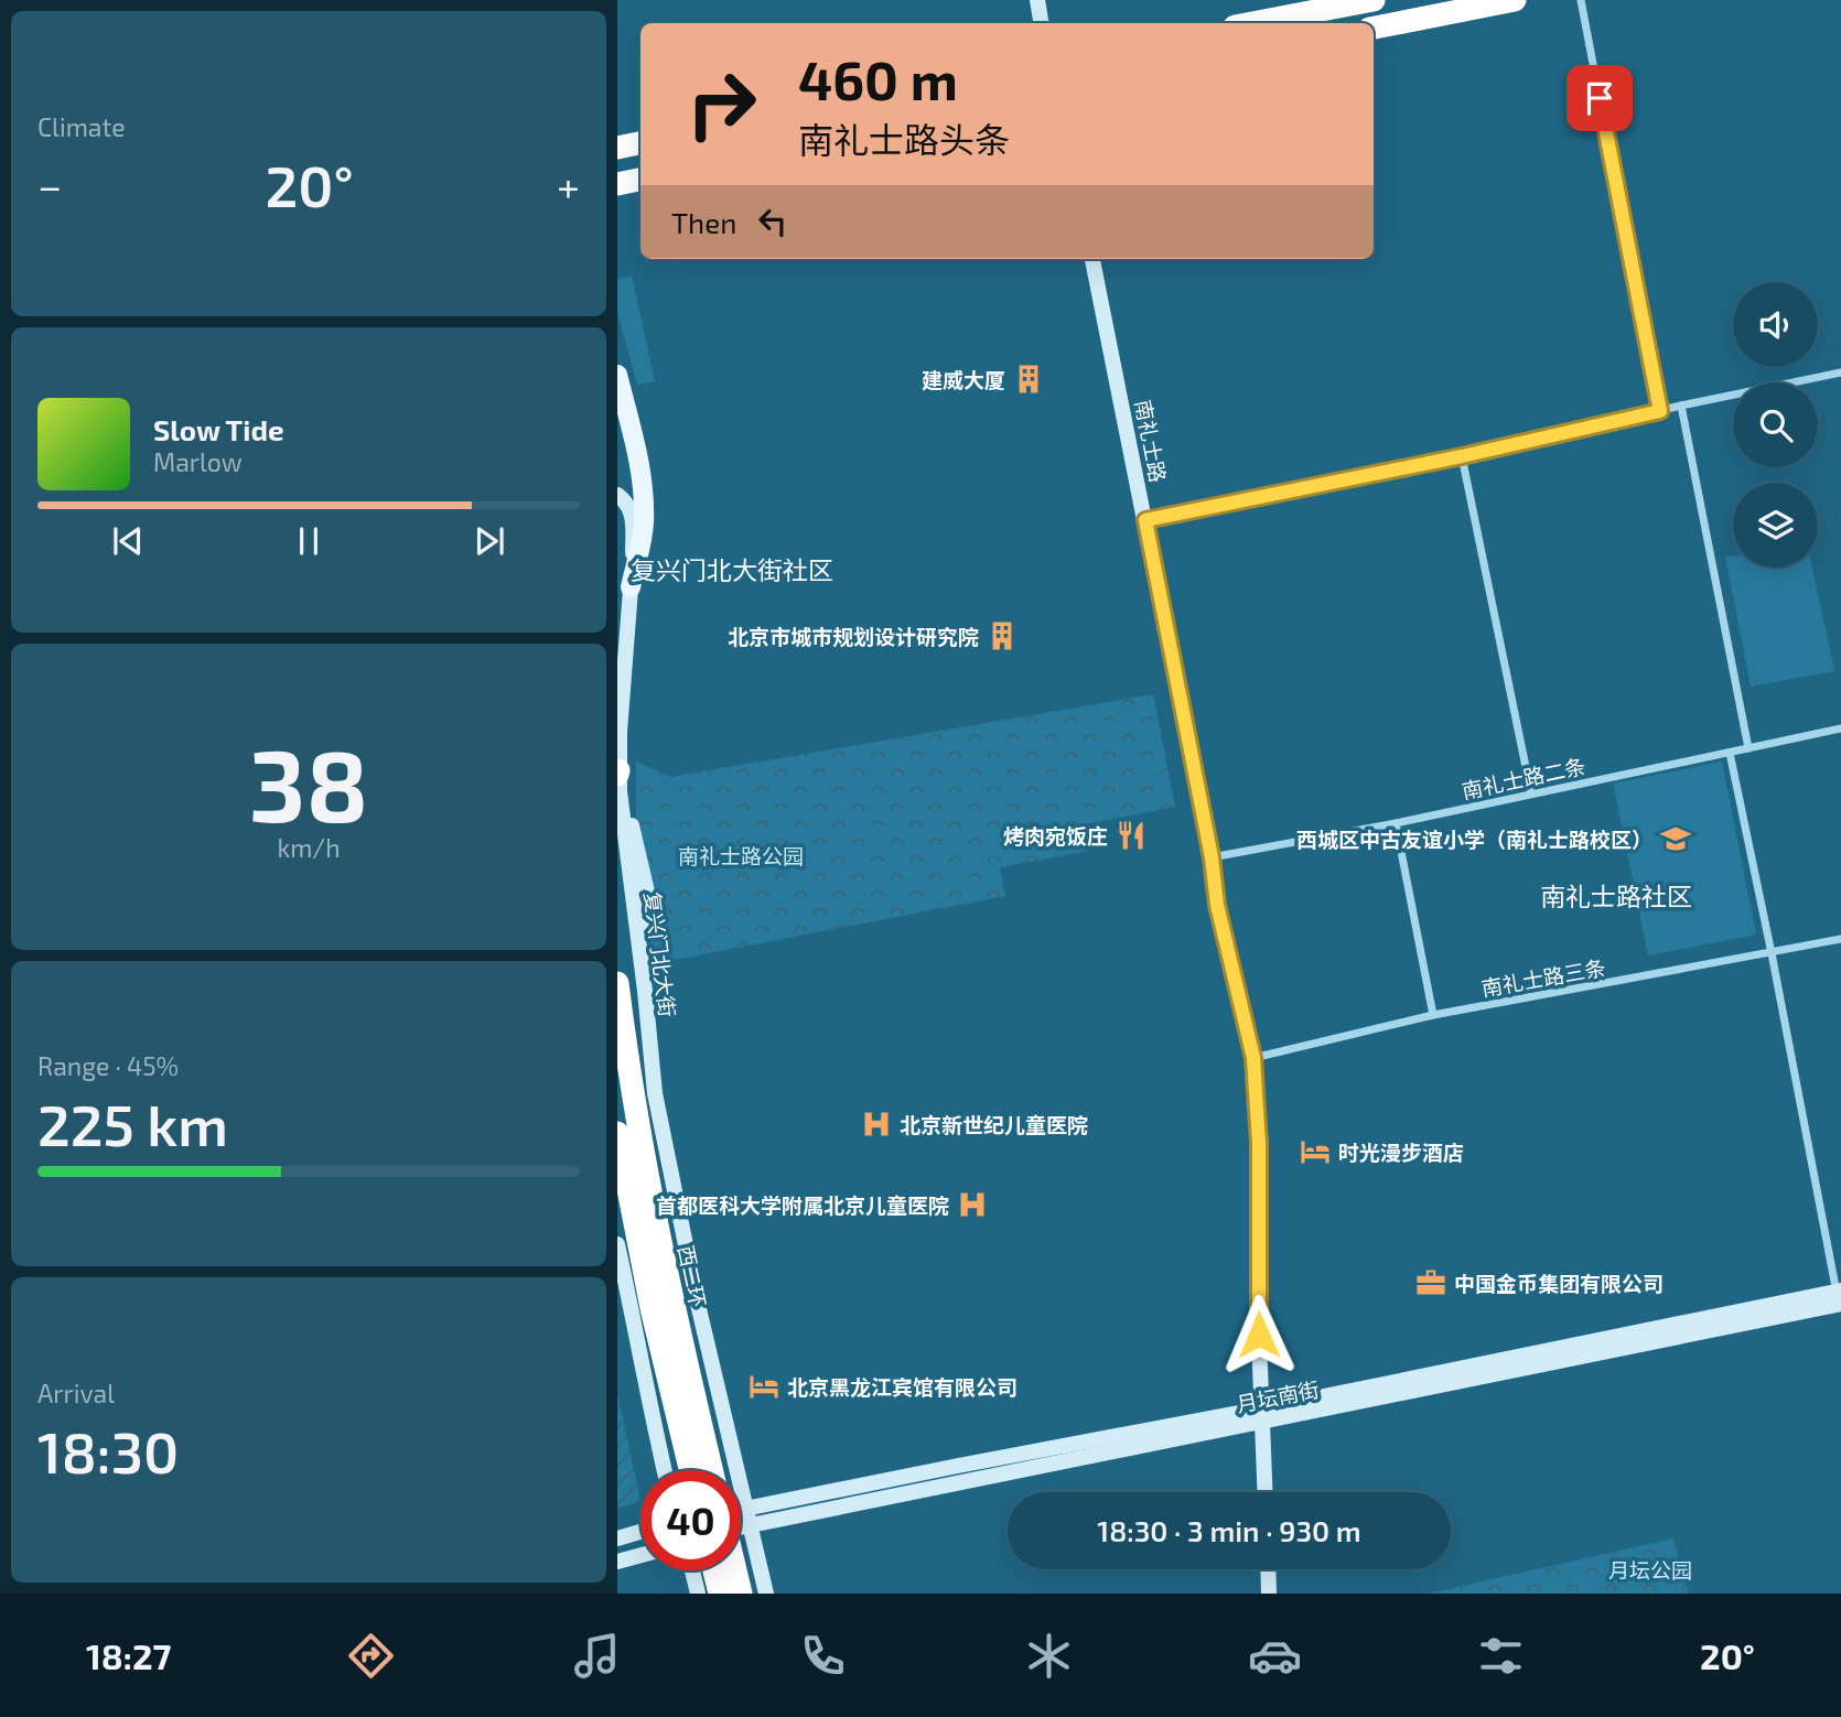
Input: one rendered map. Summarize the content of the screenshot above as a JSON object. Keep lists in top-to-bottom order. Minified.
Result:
{"streets":{"highway":["西二环"],"street":["南礼士路","南礼士路二条","复兴门北大街","南礼士路三条","月坛南街"]},"crossings":[["南礼士路","南礼士路二条"],["南礼士路","南礼士路三条"],["南礼士路","月坛南街"],["复兴门北大街","月坛南街"]],"districts":["复兴门北大街社区","南礼士路社区"],"parks":["南礼士路公园","月坛公园"],"places":{"building":["建威大厦","北京市城市规划设计研究院"],"restaurant":["烤肉宛饭庄"],"school or university":["西城区中古友谊小学（南礼士路校区）"],"hospital":["北京新世纪儿童医院","首都医科大学附属北京儿童医院"],"hotel":["时光漫步酒店","北京黑龙江宾馆有限公司"],"office":["中国金币集团有限公司"]},"page":{"tile":["Climate",["38","km/h"],["Range · 45%","225 km"],["Arrival","18:30"]],"turn":["460 m","南礼士路头条"],"heat":["−","20°","+"],"then":"Then","song":["Slow Tide","Marlow"],"limit":"40","trip":"18:30 · 3 min · 930 m","tabs":["18:27","20°"]}}
